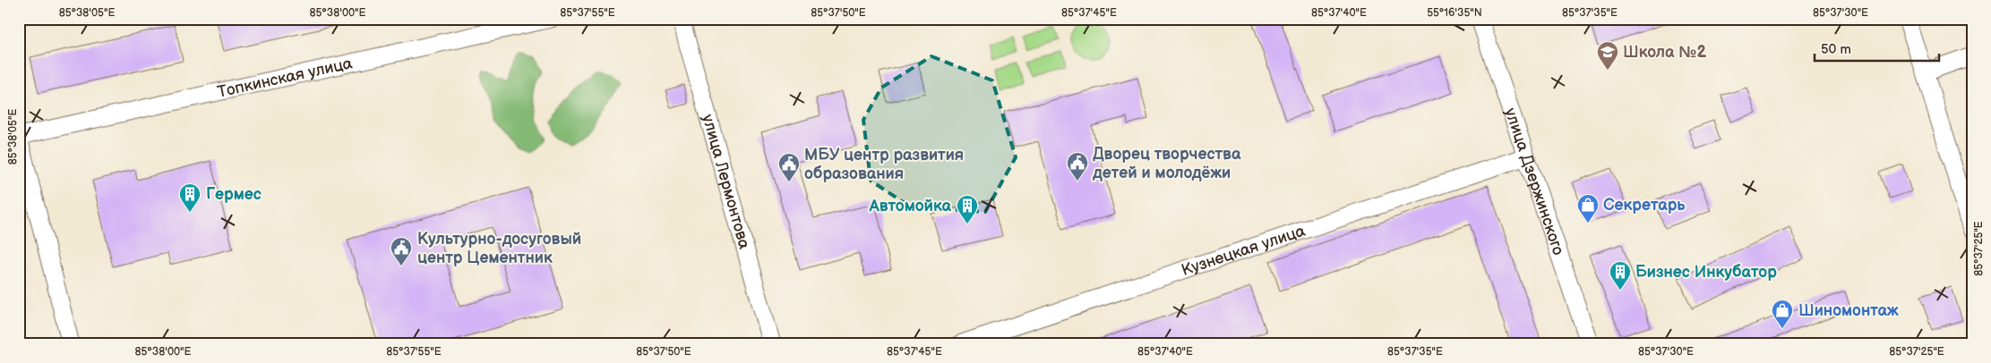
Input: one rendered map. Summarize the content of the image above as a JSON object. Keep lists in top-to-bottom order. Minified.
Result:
{"streets":{"street":["Топкинская улица","улица Лермонтова","улица Дзержинского","Кузнецкая улица"]},"crossings":[["улица Дзержинского","Кузнецкая улица"]],"places":{"school or university":["Школа №2"],"public building":["Дворец творчества детей и молодёжи","МБУ центр развития образования","Культурно-досуговый центр Цементник"],"building":["Гермес","Автомойка","Бизнес Инкубатор"],"shop":["Секретарь","Шиномонтаж"]},"scale_bar":"50 m","coordinates":["85°38'05\"E","85°38'00\"E","85°37'55\"E","85°37'50\"E","85°37'45\"E","85°37'40\"E","55°16'35\"N","85°37'35\"E","85°37'30\"E","85°37'25\"E"]}
